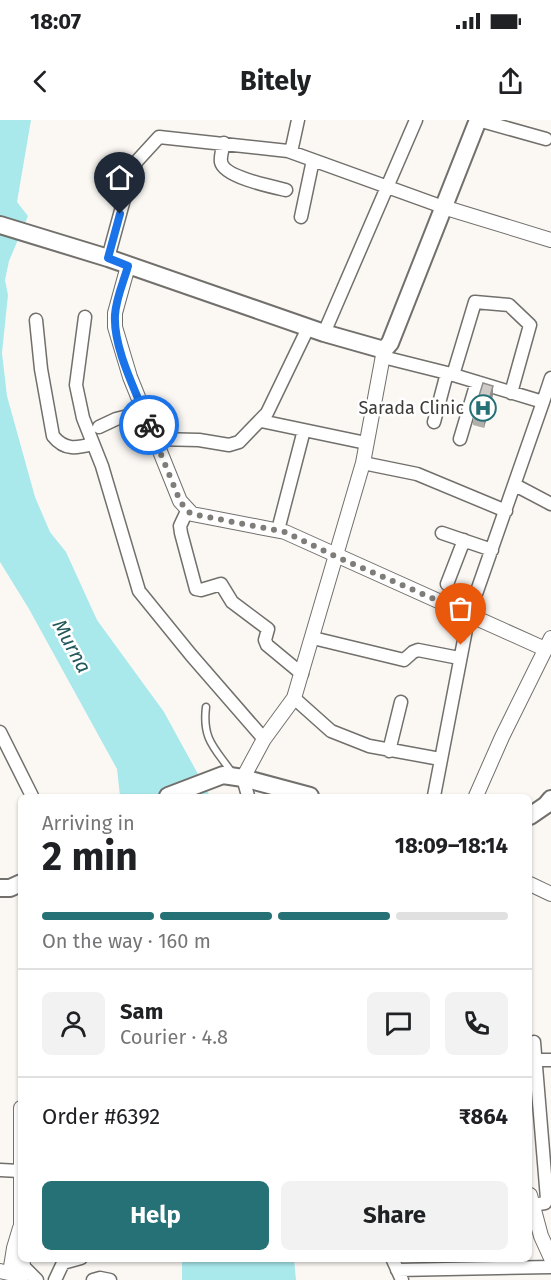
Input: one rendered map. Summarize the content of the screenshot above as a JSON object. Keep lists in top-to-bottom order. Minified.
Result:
{"water":["Murna"],"places":{"hospital":["Sarada Clinic"]},"page":{"status":"18:07","header":"Bitely","heading":["2 min","Arriving in","18:09–18:14"],"panel":["Sam","Courier · 4.8","Order #6392","₹864"],"bar":"On the way · 160 m","buttons":["Help","Share"]}}
